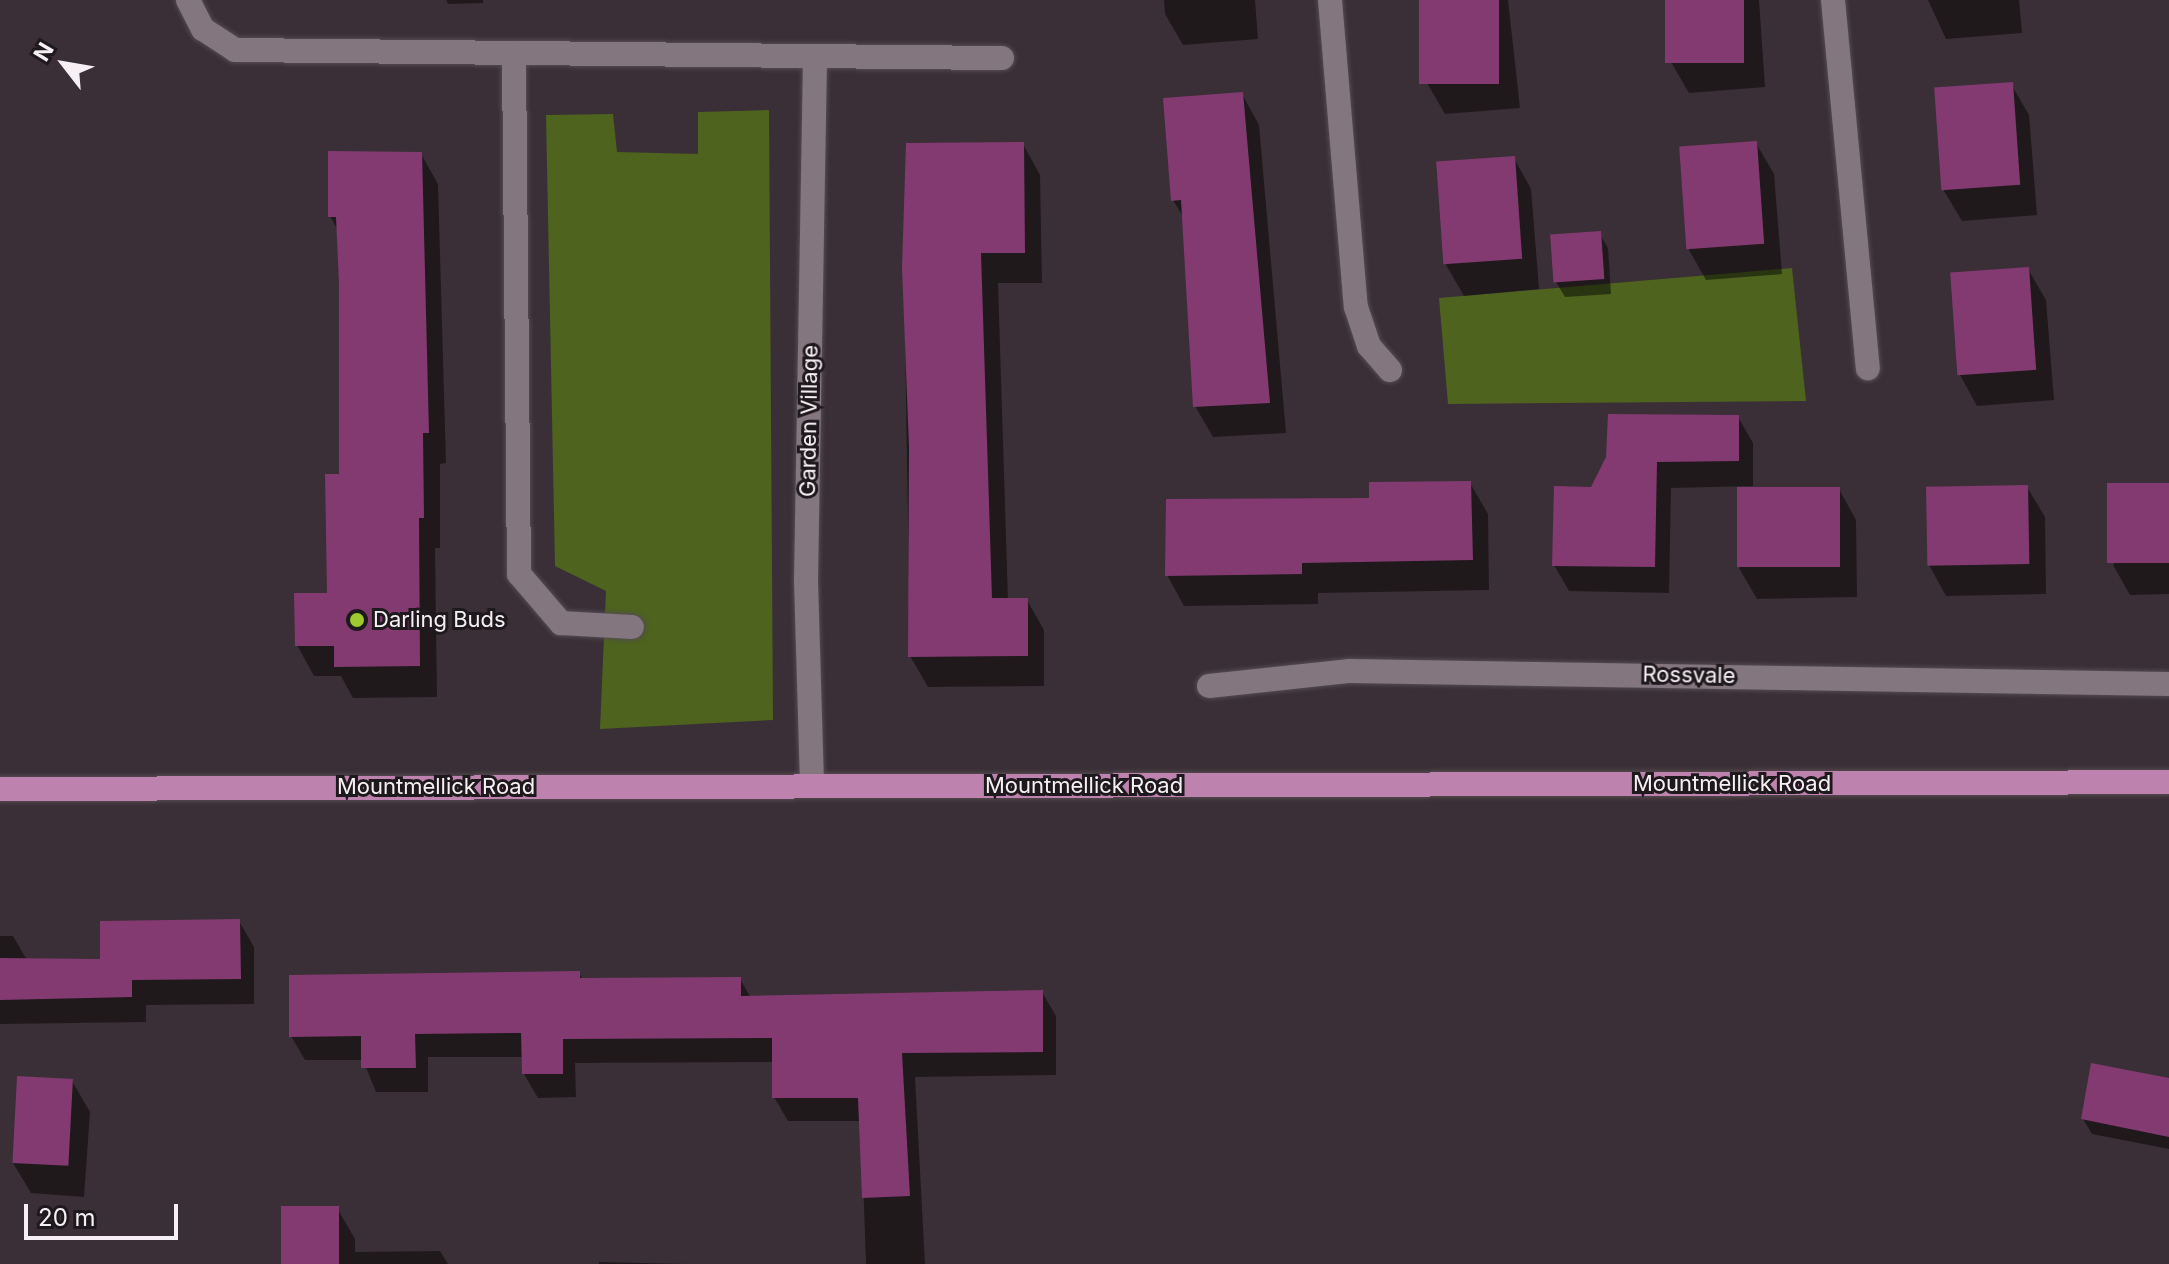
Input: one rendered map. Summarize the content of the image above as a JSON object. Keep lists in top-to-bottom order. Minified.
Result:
{"streets":{"main road":["Mountmellick Road"],"street":["Garden Village","Rossvale"]},"crossings":[["Garden Village","Mountmellick Road"]],"places":["Darling Buds"],"scale_bar":"20 m","north":"top left"}
